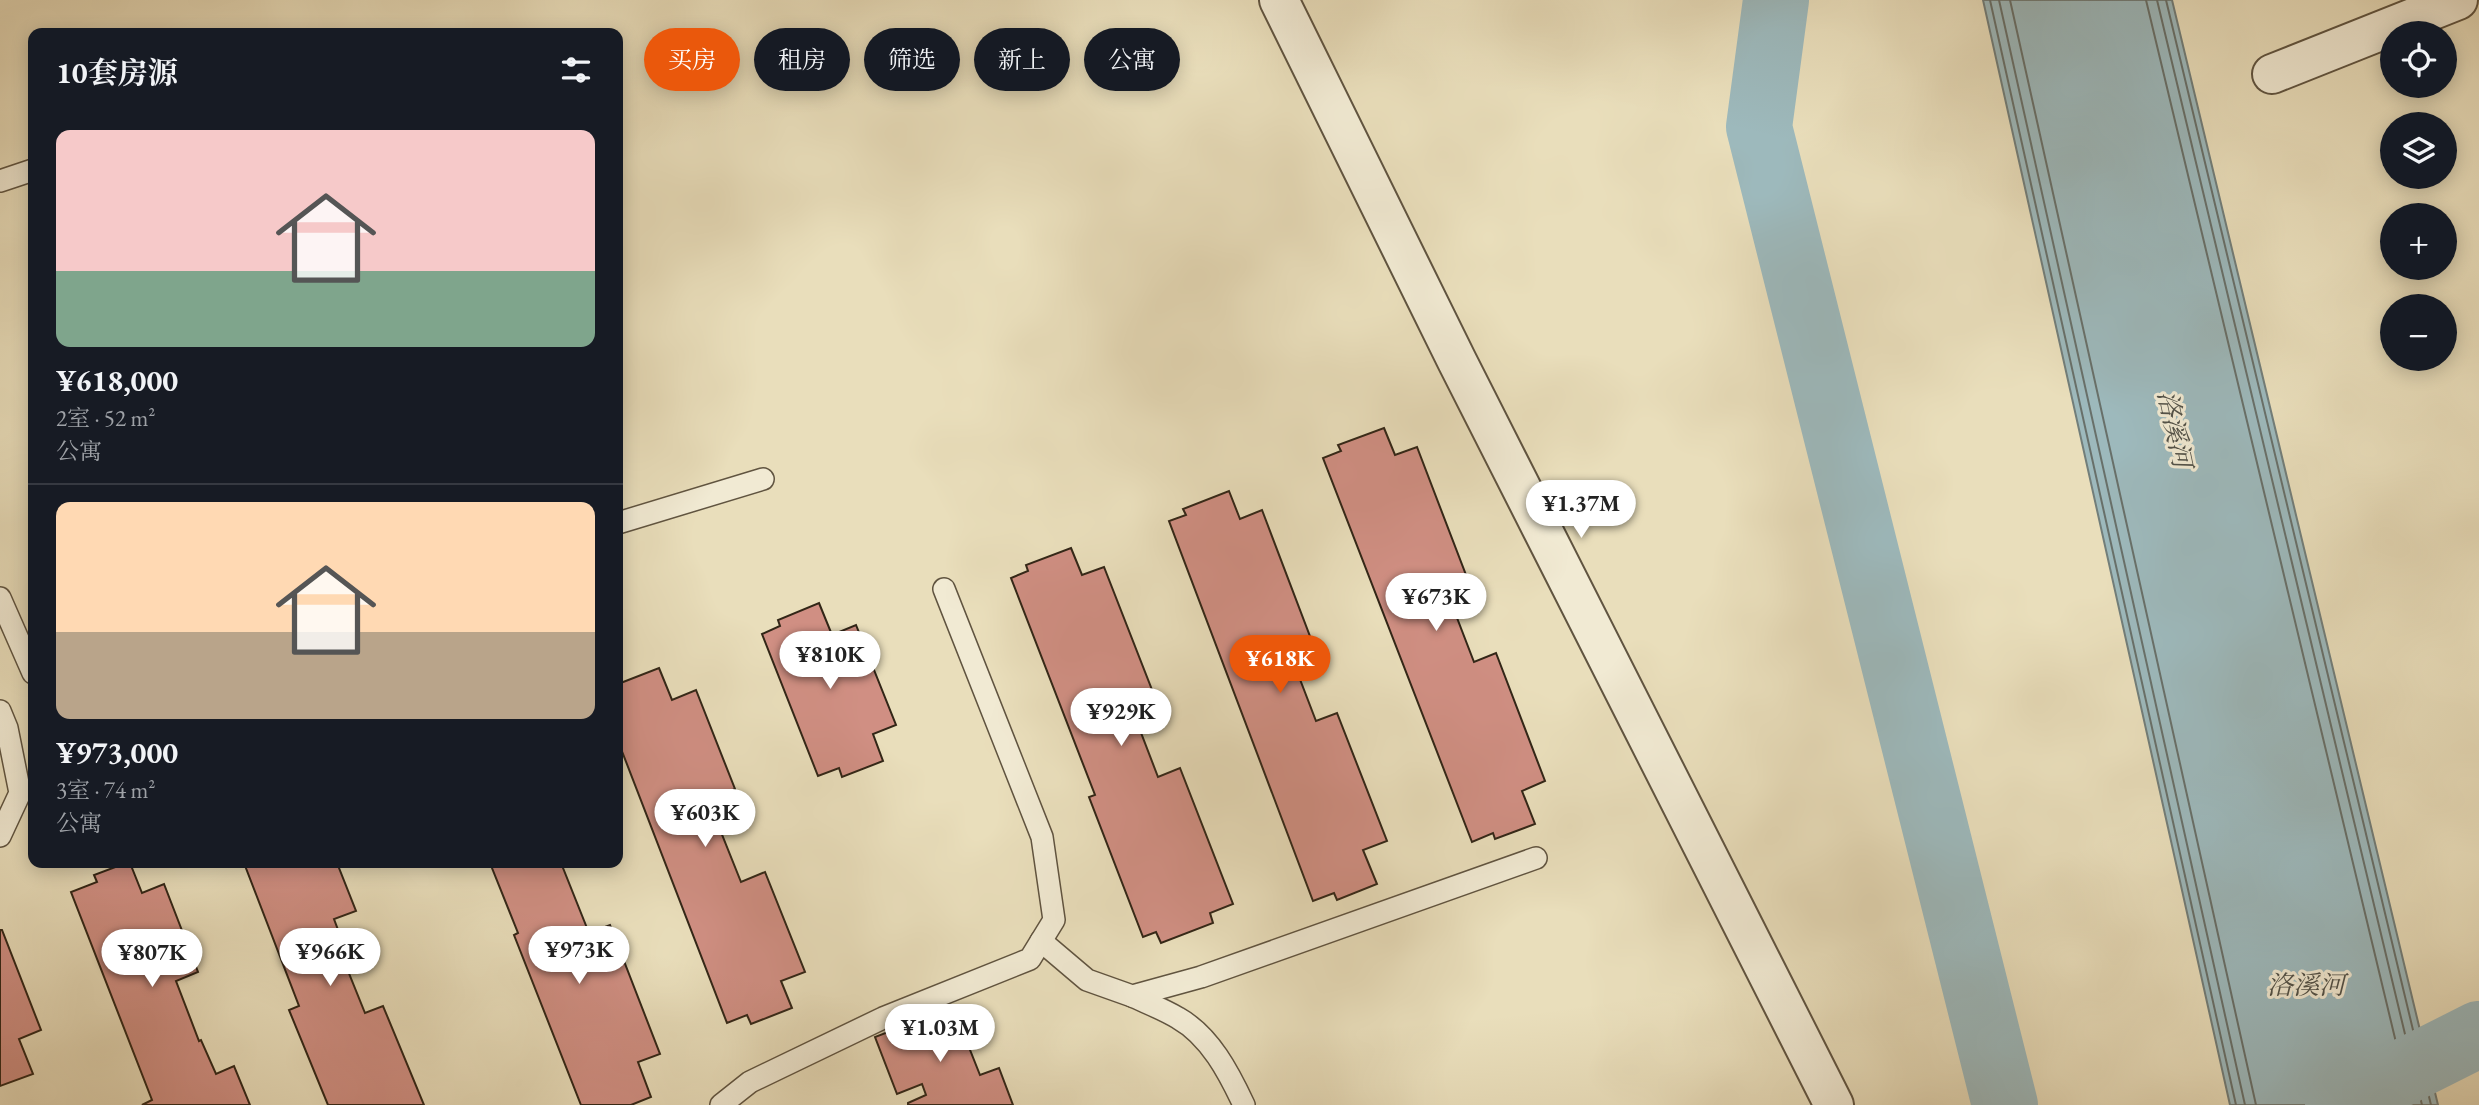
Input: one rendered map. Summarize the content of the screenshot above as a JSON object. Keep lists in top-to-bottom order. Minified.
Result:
{"water":["洛溪河"],"page":{"map_buttons":["+","−"],"chip":["买房","租房","筛选","新上","公寓"],"heading":"10套房源","list":[{"name":"¥618,000","note":"2室 · 52 m² · 公寓"},{"name":"¥973,000","note":"3室 · 74 m² · 公寓"}],"price":["¥1.37M","¥673K","¥810K","¥618K","¥929K","¥603K","¥973K","¥966K","¥807K","¥1.03M"]}}
